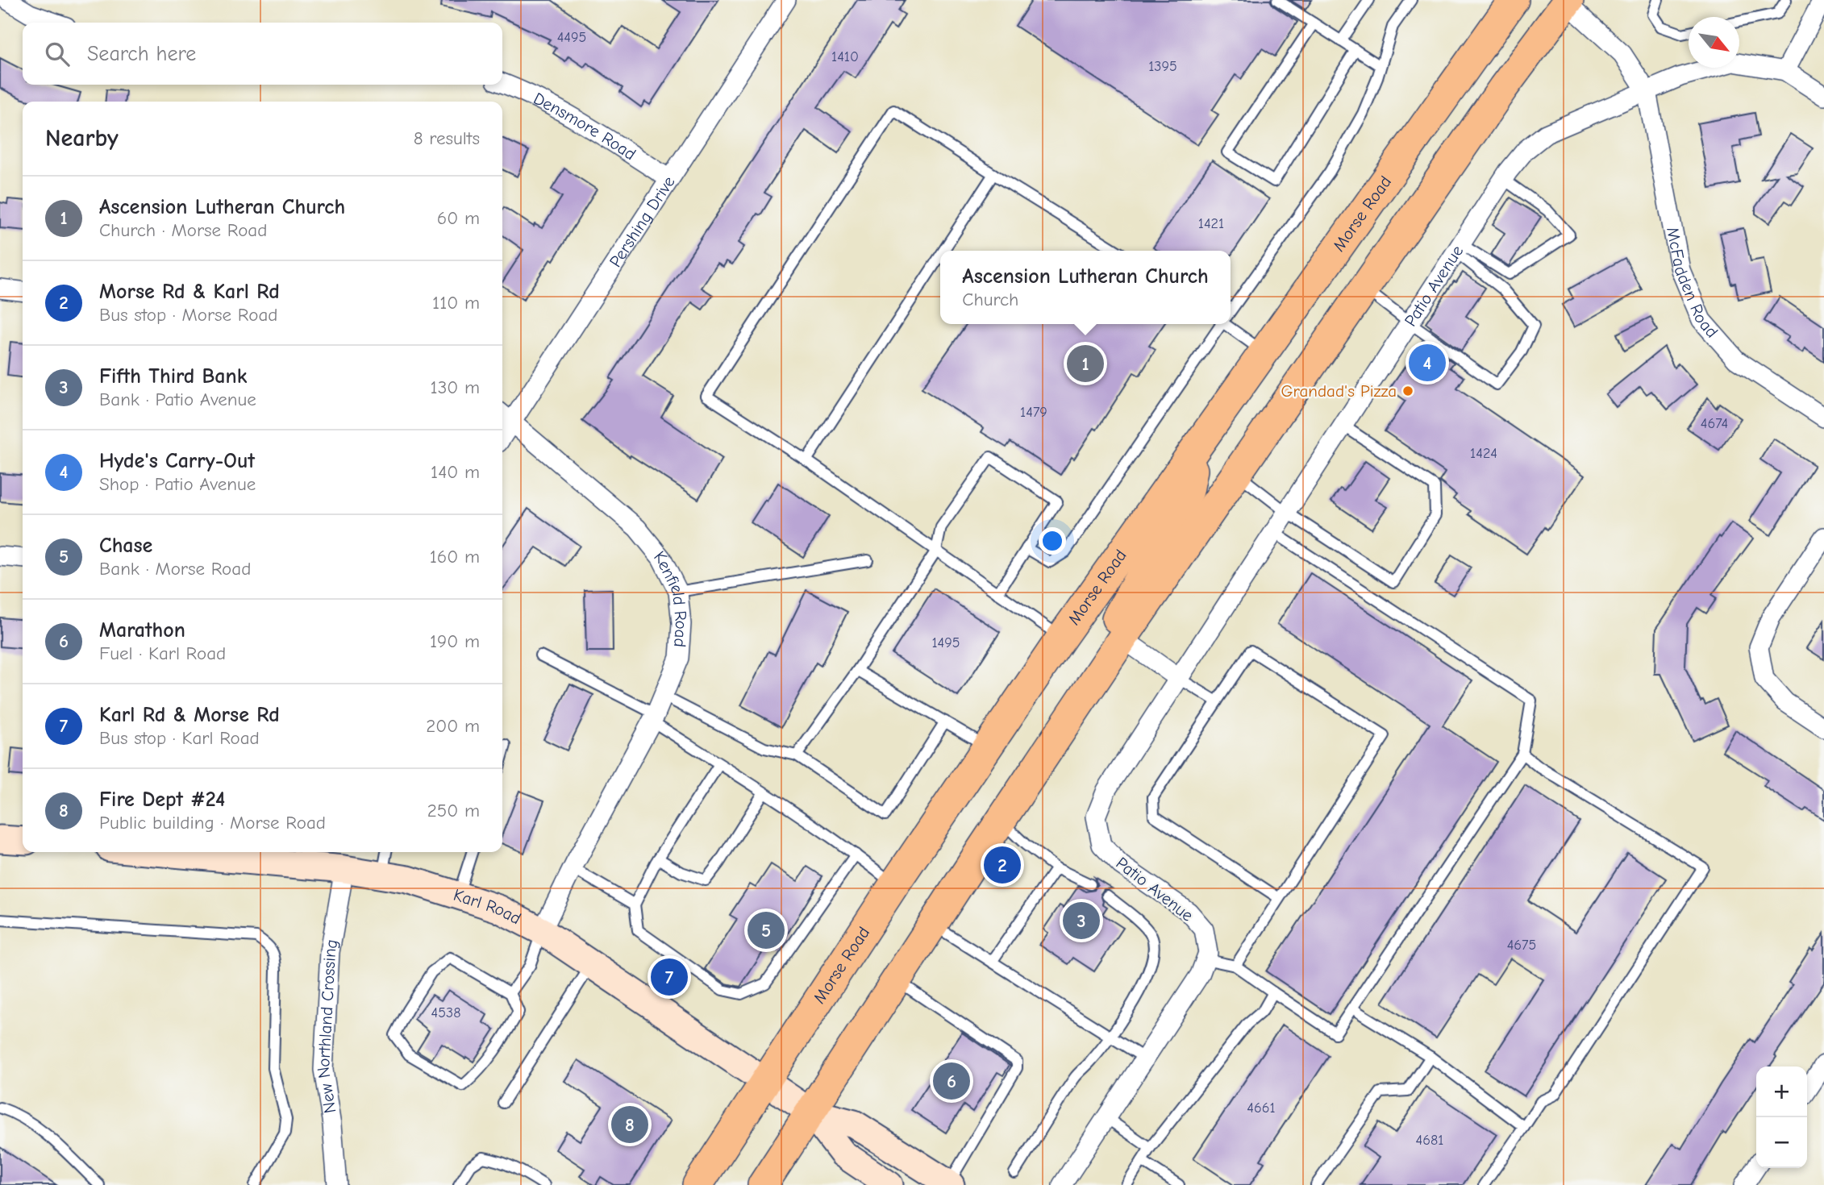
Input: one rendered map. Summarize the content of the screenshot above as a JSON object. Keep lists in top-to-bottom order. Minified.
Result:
{"streets":{"main road":["Morse Road","Karl Road"],"street":["Densmore Road","Pershing Drive","McFadden Road","Patio Avenue","Kenfield Road","New Northland Crossing"]},"crossings":[["Densmore Road","Pershing Drive"],["Morse Road","Karl Road"],["Pershing Drive","Kenfield Road"],["McFadden Road","Patio Avenue"],["Kenfield Road","Karl Road"],["Karl Road","New Northland Crossing"]],"places":["Grandad's Pizza"],"house_numbers":["4495","1410","1395","1421","1479","4674","1424","1495","4675","4538","4661","4681"],"north":"bottom right","page":{"search":"Search here","heading":["Nearby","8 results"],"list":[{"mark":"1","name":"Ascension Lutheran Church","note":"Church · Morse Road","value":"60 m"},{"mark":"2","name":"Morse Rd & Karl Rd","note":"Bus stop · Morse Road","value":"110 m"},{"mark":"3","name":"Fifth Third Bank","note":"Bank · Patio Avenue","value":"130 m"},{"mark":"4","name":"Hyde's Carry-Out","note":"Shop · Patio Avenue","value":"140 m"},{"mark":"5","name":"Chase","note":"Bank · Morse Road","value":"160 m"},{"mark":"6","name":"Marathon","note":"Fuel · Karl Road","value":"190 m"},{"mark":"7","name":"Karl Rd & Morse Rd","note":"Bus stop · Karl Road","value":"200 m"},{"mark":"8","name":"Fire Dept #24","note":"Public building · Morse Road","value":"250 m"}],"popup":["Ascension Lutheran Church","Church"],"pins":["4","1","2","3","5","7","6","8"],"map_buttons":["+","−"]}}
